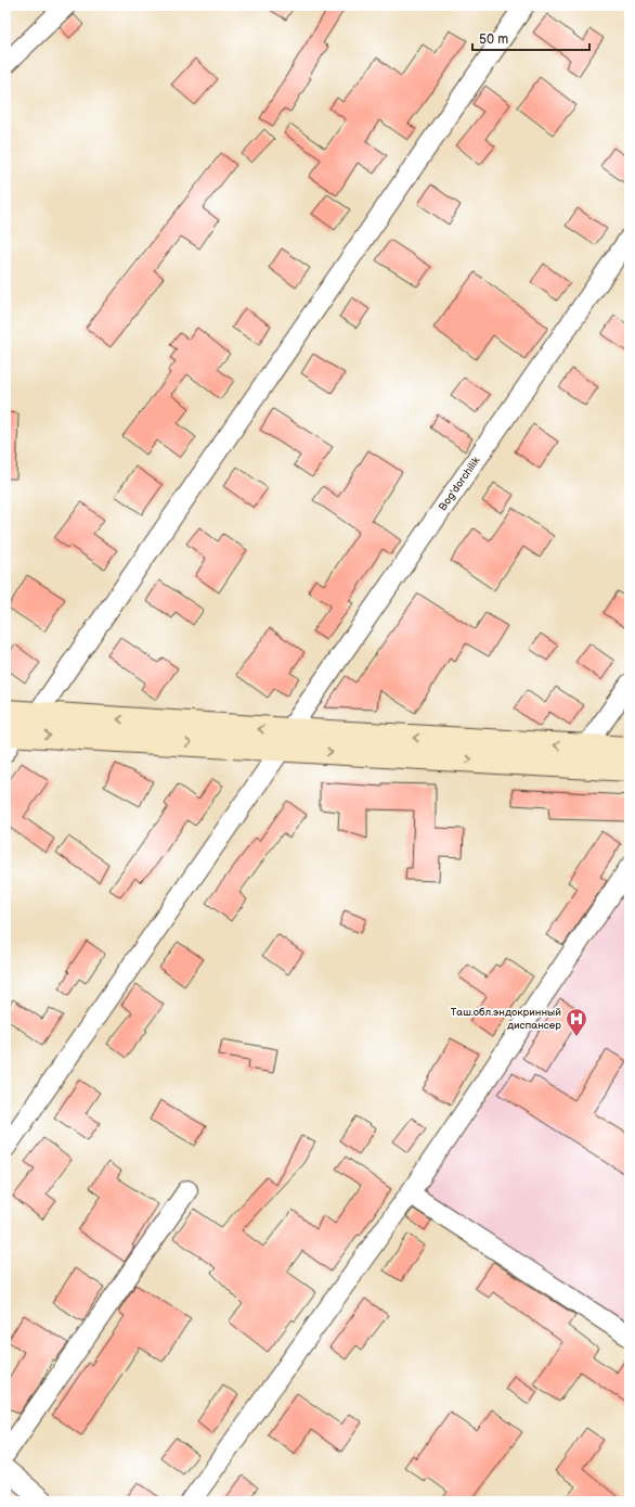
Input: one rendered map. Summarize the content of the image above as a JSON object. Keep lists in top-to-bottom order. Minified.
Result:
{"streets":{"street":["Bog'dorchilik"]},"places":{"hospital":["Таш.обл.эндокринный диспансер"]},"scale_bar":"50 m"}
